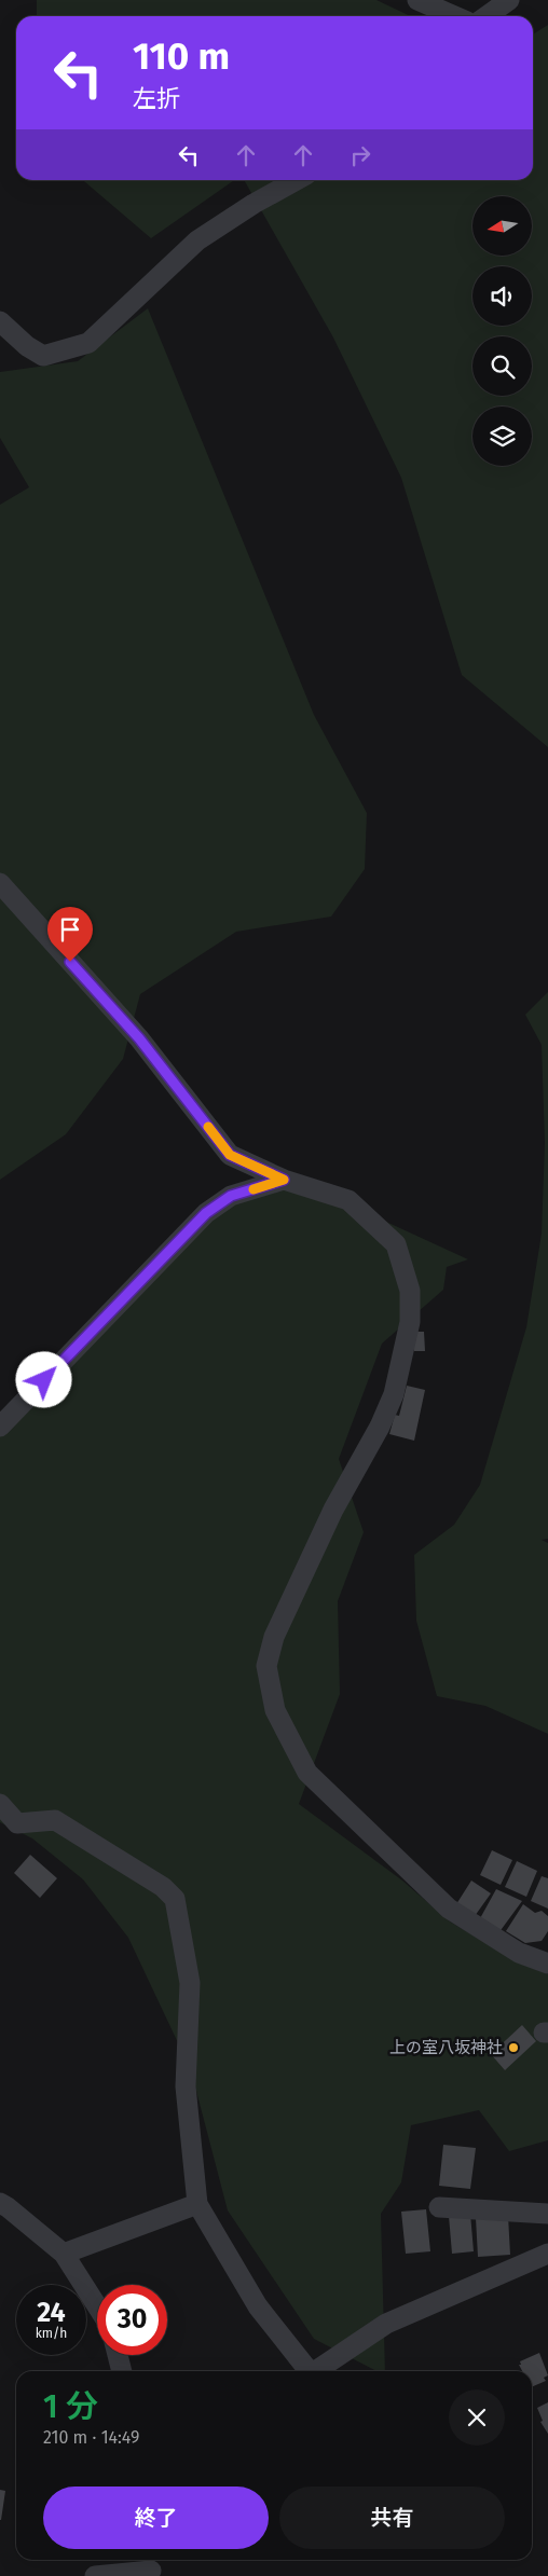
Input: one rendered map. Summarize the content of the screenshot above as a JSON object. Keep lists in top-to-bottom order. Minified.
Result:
{"places":["上の室八坂神社"],"north":"left","page":{"turn":["110 m","左折"],"speed":"24 km/h","limit":"30","heading":["1 分","210 m · 14:49"],"buttons":["終了","共有"]}}
